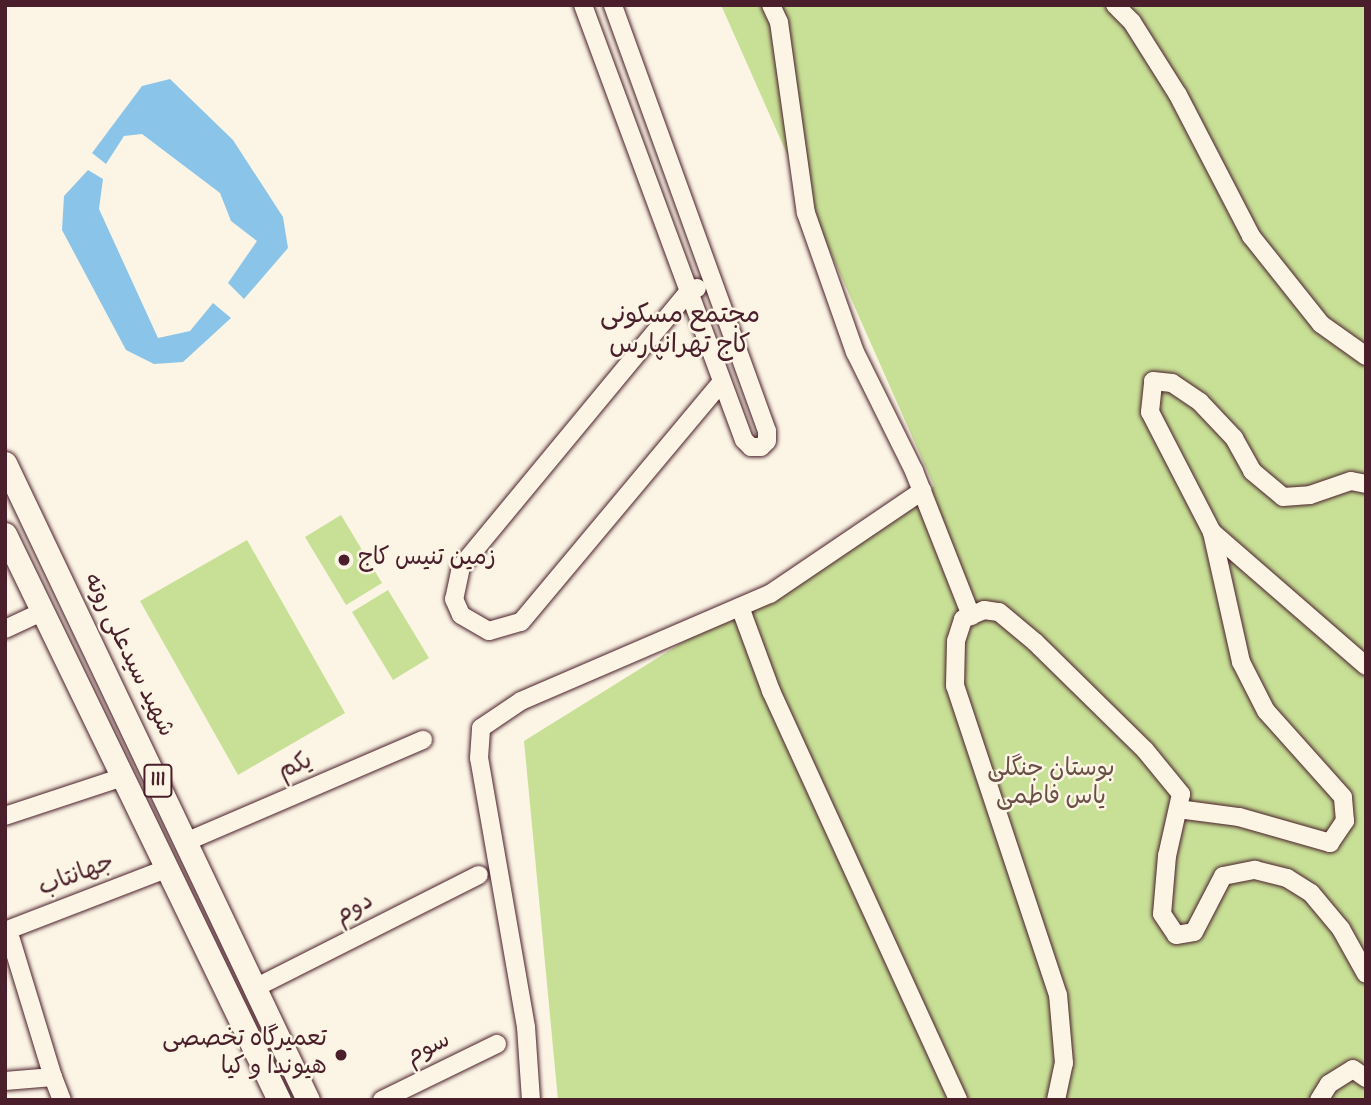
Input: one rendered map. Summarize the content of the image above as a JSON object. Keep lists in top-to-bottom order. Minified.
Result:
{"streets":{"main road":["شهید سیدعلی روته","111"],"street":["یکم","جهانتاب","دوم","سوم"]},"crossings":[["شهید سیدعلی روته","یکم"],["شهید سیدعلی روته","دوم"],["111","جهانتاب"]],"districts":["مجتمع مسکونی کاج تهرانپارس"],"parks":["بوستان جنگلی یاس فاطمی"],"places":["زمین تنیس کاج","تعمیرگاه تخصصی هیوندا و کیا"]}
